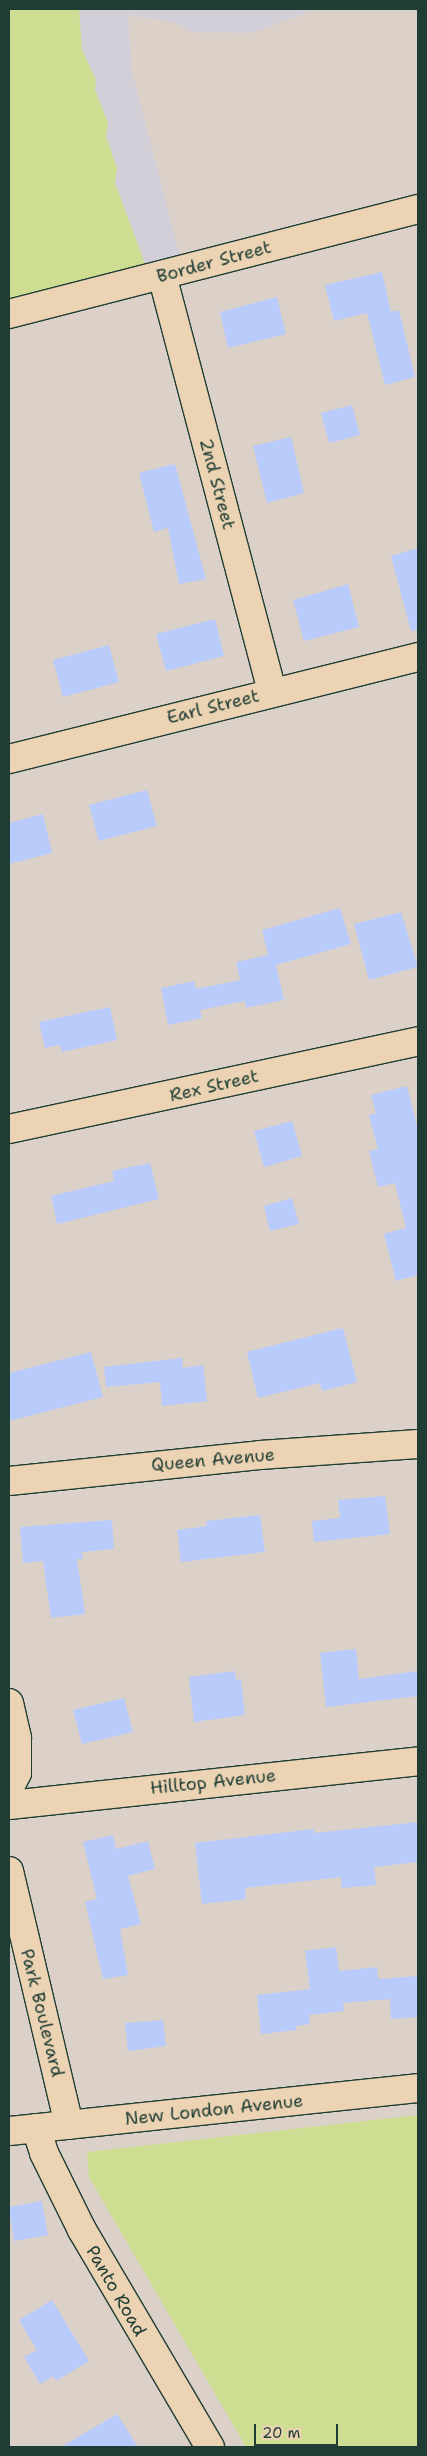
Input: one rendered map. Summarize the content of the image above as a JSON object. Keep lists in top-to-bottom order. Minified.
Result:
{"streets":{"street":["Border Street","2nd Street","Earl Street","Rex Street","Queen Avenue","Hilltop Avenue","Park Boulevard","New London Avenue","Panto Road"]},"crossings":[["Border Street","2nd Street"],["2nd Street","Earl Street"],["Park Boulevard","New London Avenue"],["New London Avenue","Panto Road"]],"scale_bar":"20 m"}
